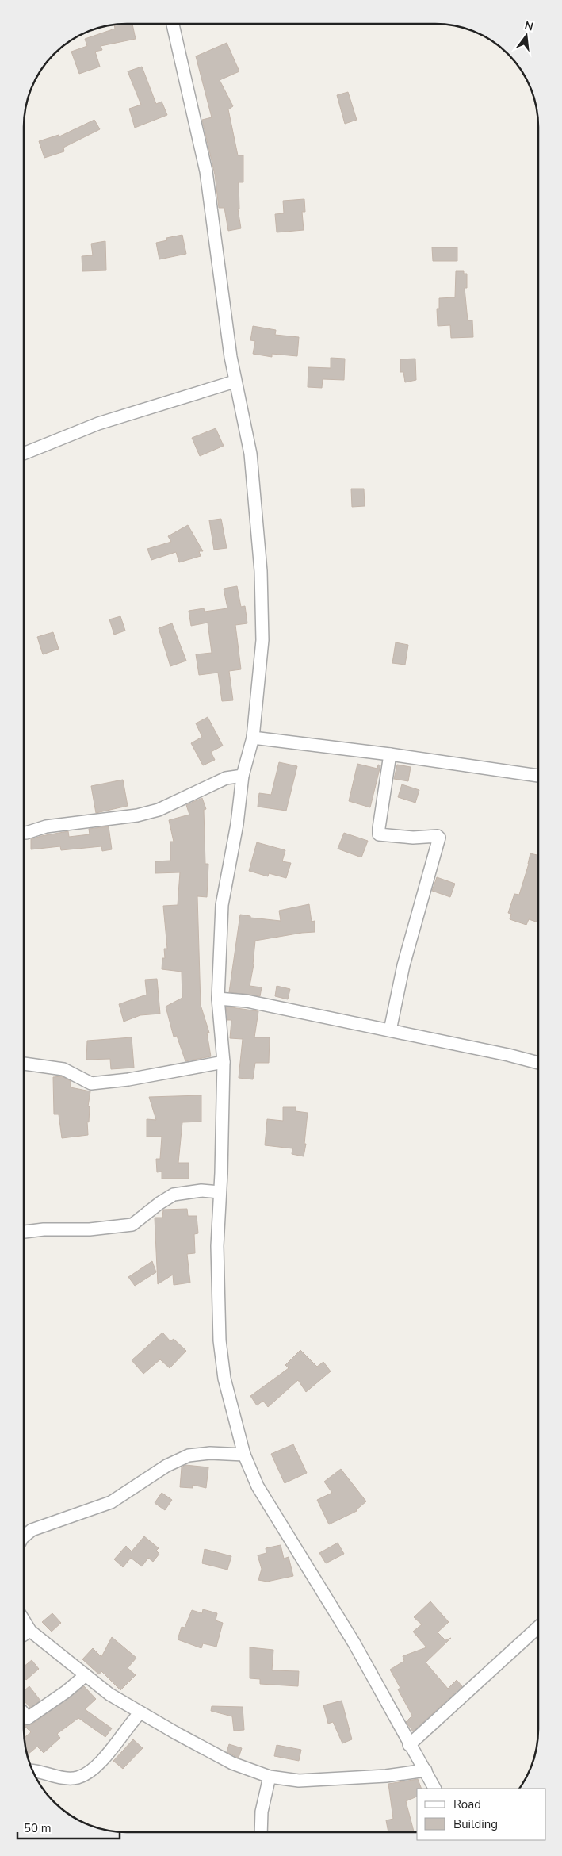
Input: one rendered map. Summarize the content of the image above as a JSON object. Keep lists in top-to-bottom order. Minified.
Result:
{"legend":["Road","Building"],"scale_bar":"50 m","north":"top"}
